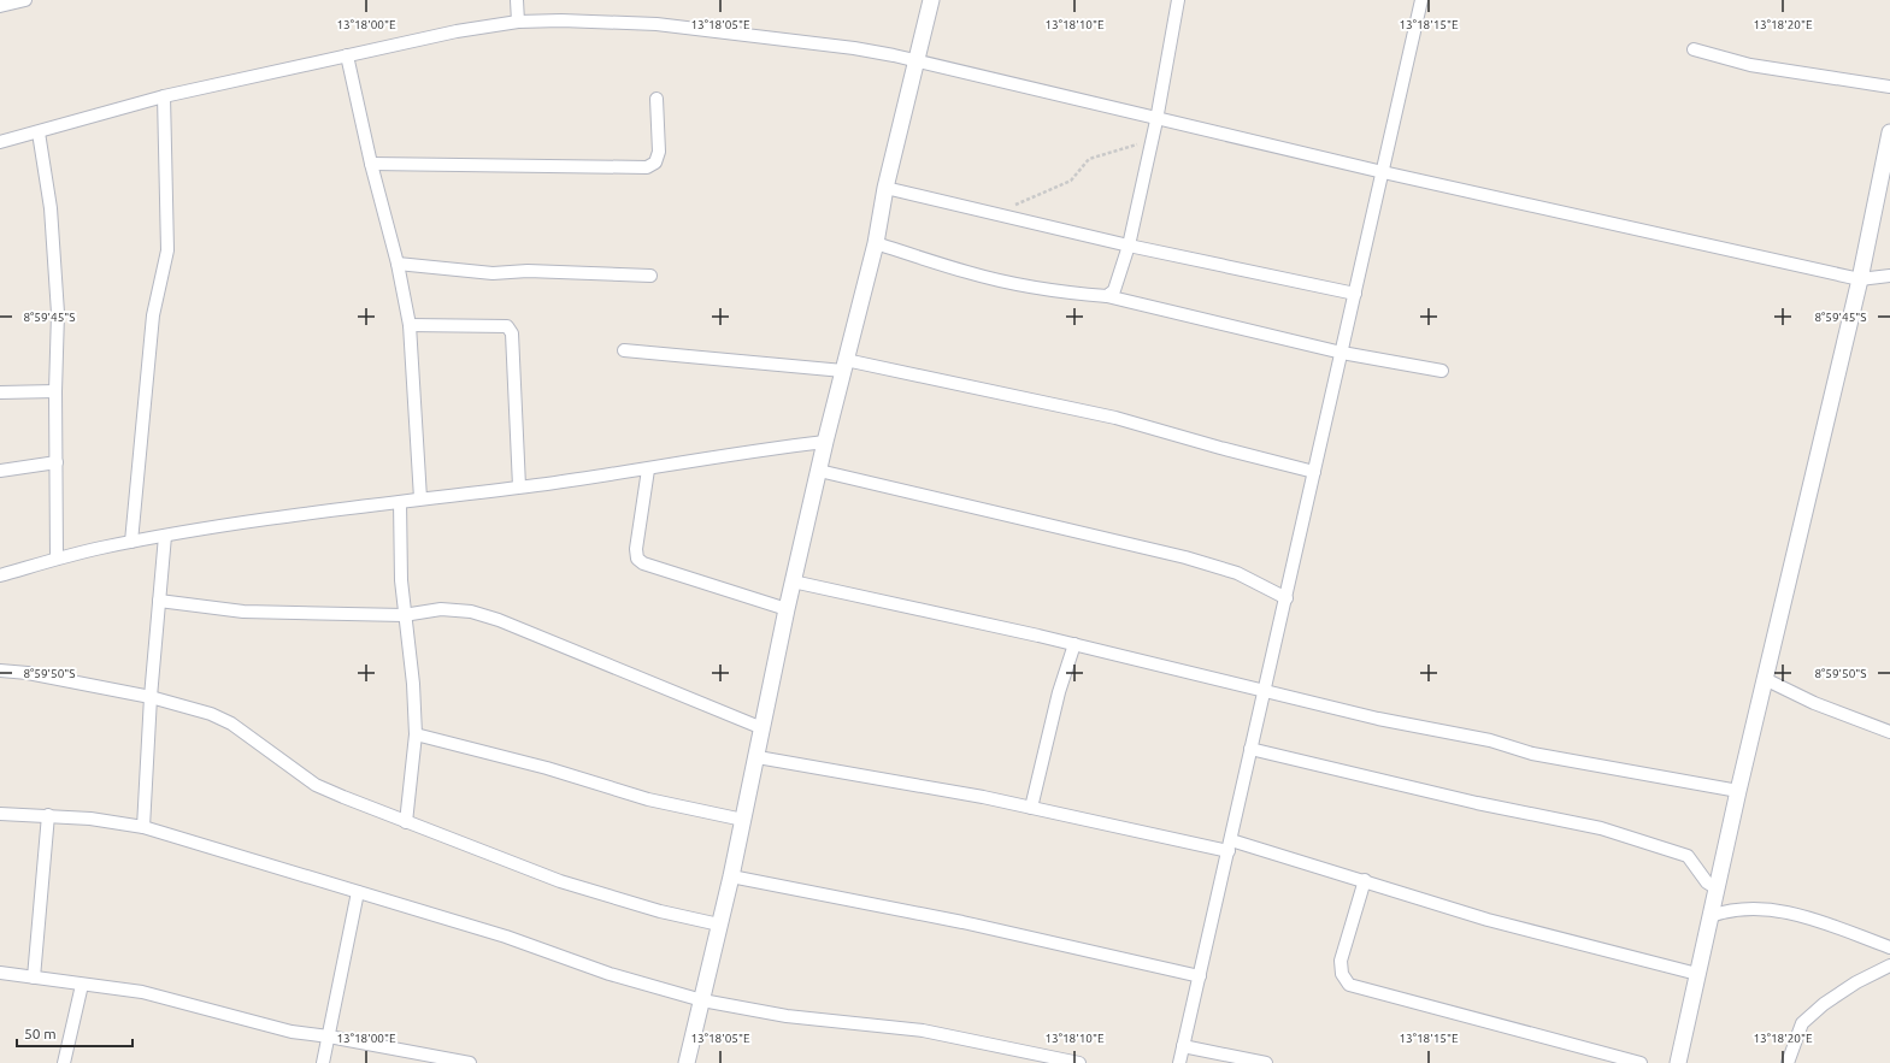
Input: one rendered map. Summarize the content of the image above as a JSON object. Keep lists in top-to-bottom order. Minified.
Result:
{"scale_bar":"50 m","coordinates":["13°18'00\"E","13°18'05\"E","13°18'10\"E","13°18'15\"E","13°18'20\"E","8°59'45\"S","8°59'50\"S"]}
